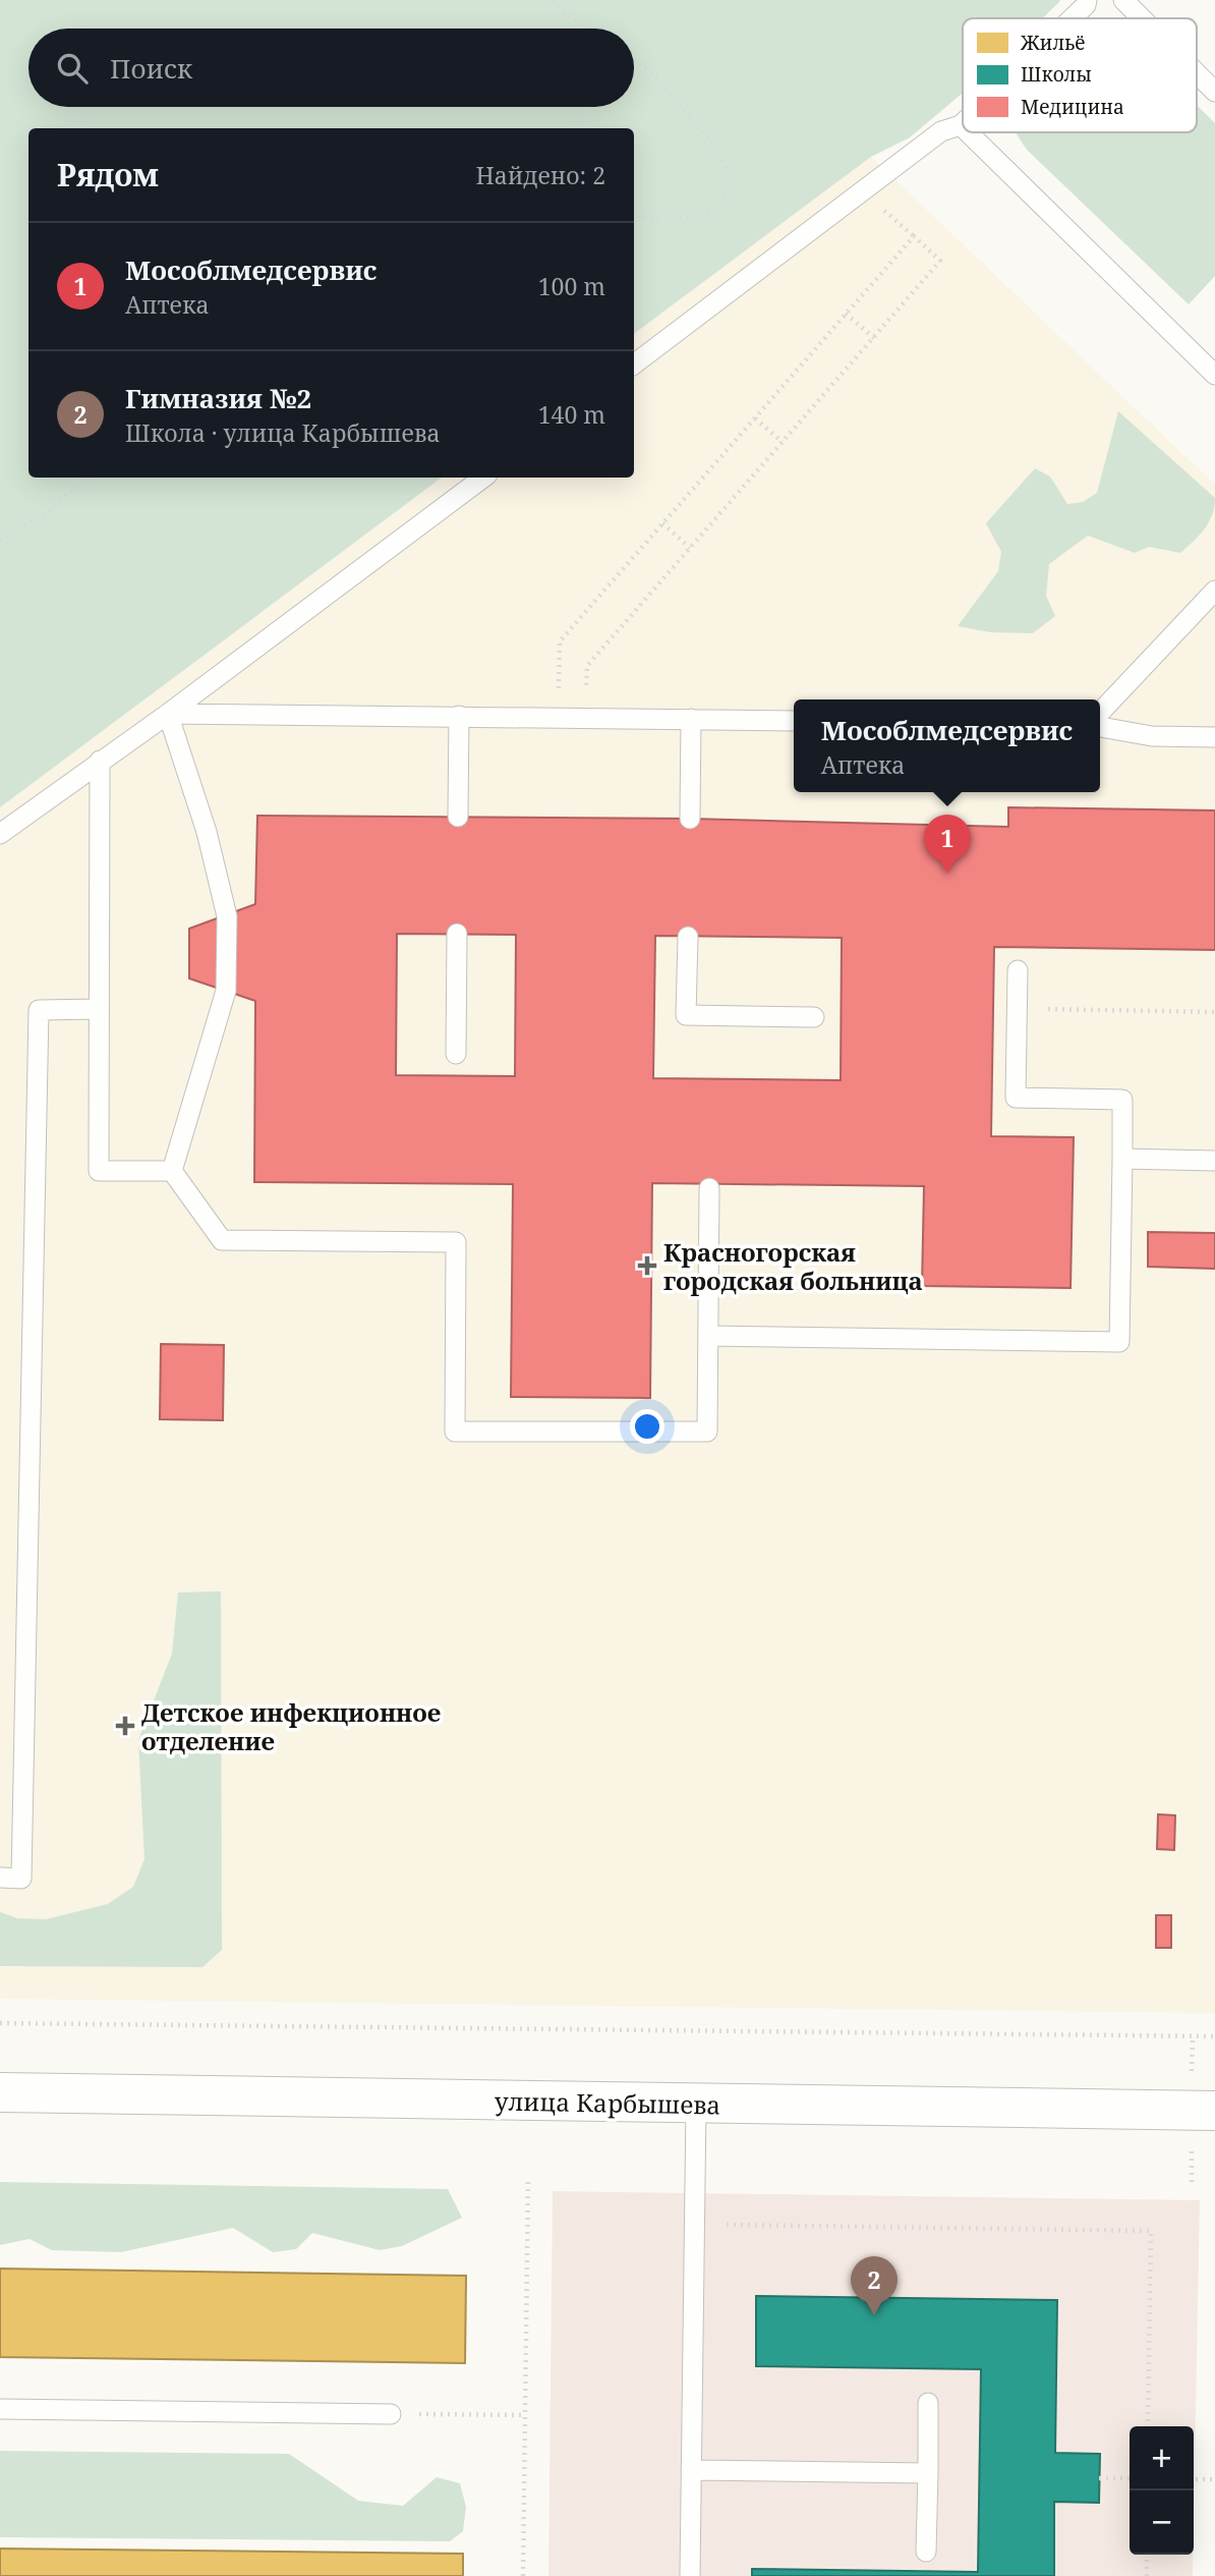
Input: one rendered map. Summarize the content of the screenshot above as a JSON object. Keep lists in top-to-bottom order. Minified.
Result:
{"streets":{"street":["улица Карбышева"]},"places":{"health":["Красногорская городская больница","Детское инфекционное отделение"]},"legend":["Жильё","Школы","Медицина"],"page":{"search":"Поиск","heading":["Рядом","Найдено: 2"],"list":[{"mark":"1","name":"Мособлмедсервис","note":"Аптека","value":"100 m"},{"mark":"2","name":"Гимназия №2","note":"Школа · улица Карбышева","value":"140 m"}],"popup":["Мособлмедсервис","Аптека"],"pins":["1","2"],"map_buttons":["+","−"]}}
